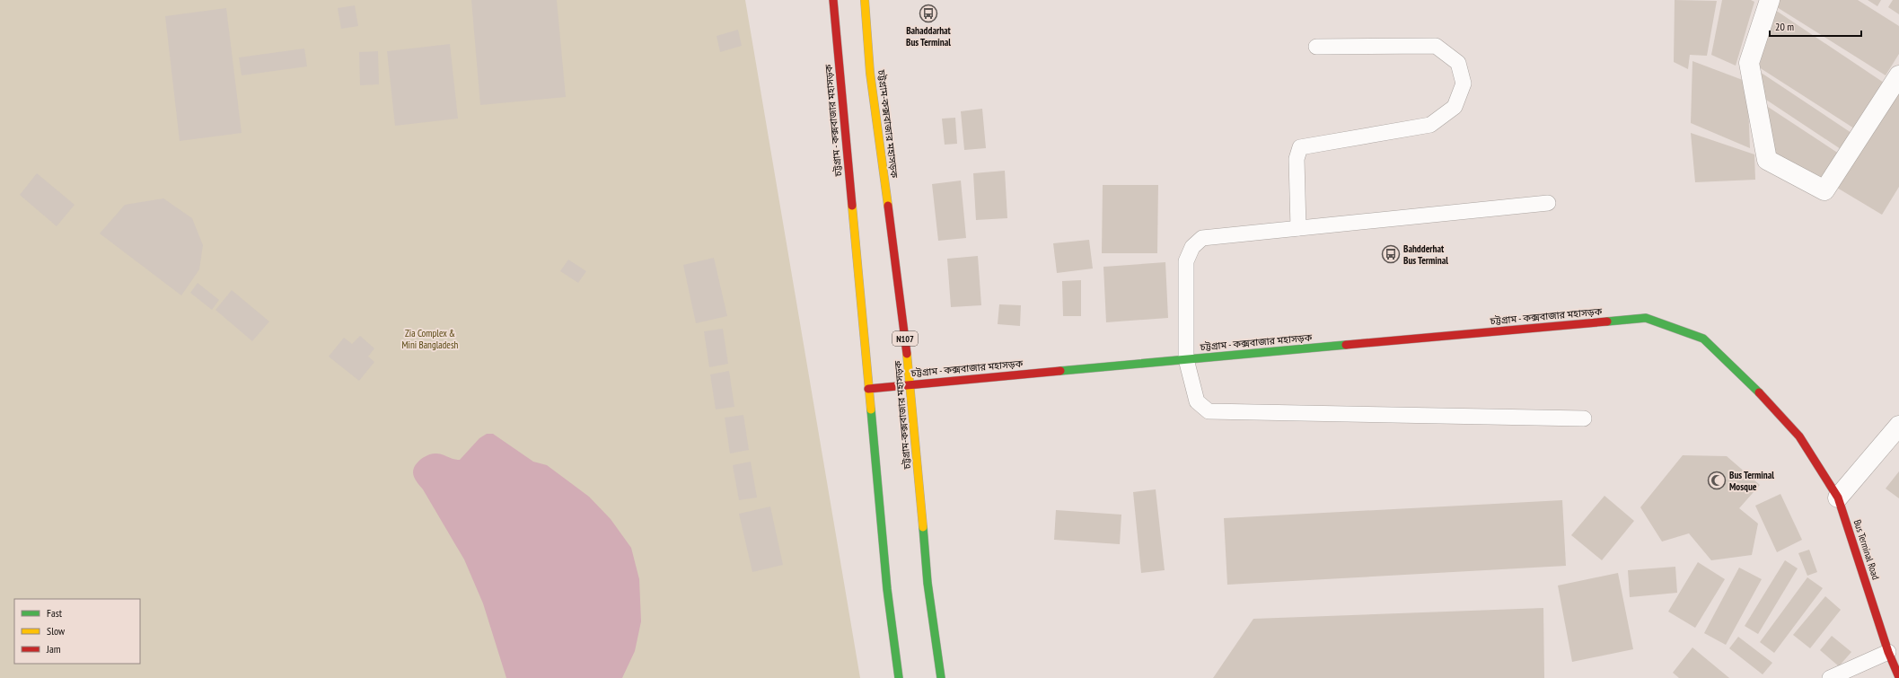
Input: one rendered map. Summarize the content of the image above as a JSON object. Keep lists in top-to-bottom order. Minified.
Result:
{"streets":{"main road":["চট্টগ্রাম - কক্সবাজার মহাসড়ক","চট্টগ্রাম-কক্সবাজার মহাসড়ক","N107","Bus Terminal Road"]},"crossings":[["চট্টগ্রাম - কক্সবাজার মহাসড়ক","চট্টগ্রাম-কক্সবাজার মহাসড়ক"],["চট্টগ্রাম - কক্সবাজার মহাসড়ক","Bus Terminal Road"]],"parks":["Zia Complex & Mini Bangladesh"],"places":{"bus stop":["Bahaddarhat Bus Terminal","Bahdderhat Bus Terminal"],"mosque":["Bus Terminal Mosque"]},"legend":["Fast","Slow","Jam"],"scale_bar":"20 m"}
